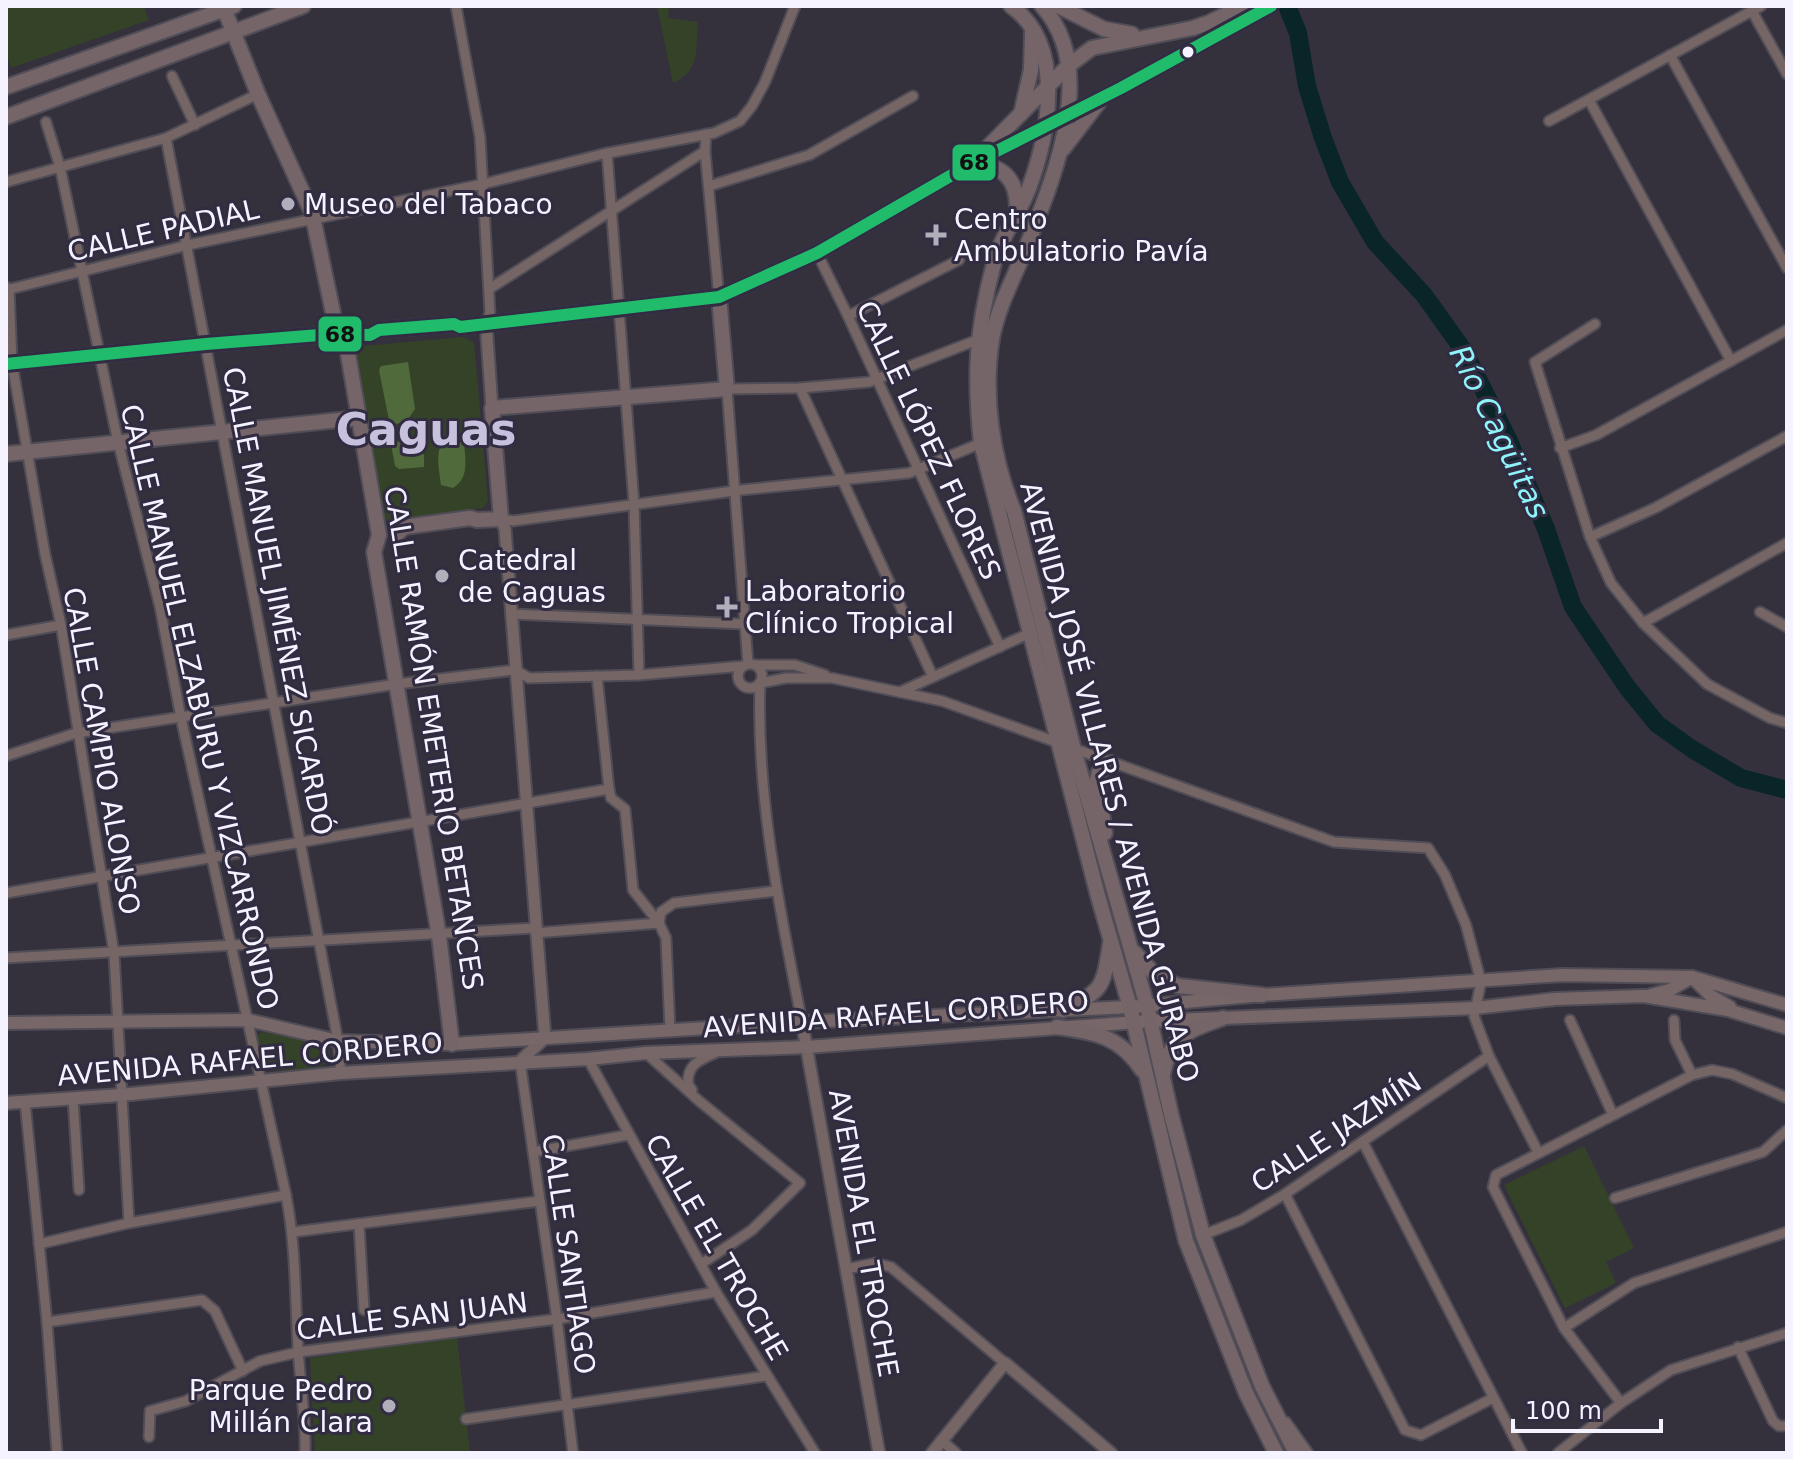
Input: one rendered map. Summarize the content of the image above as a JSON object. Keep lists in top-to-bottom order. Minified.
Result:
{"streets":{"main road":["CALLE RAMÓN EMETERIO BETANCES","AVENIDA JOSÉ VILLARES / AVENIDA GURABO","AVENIDA RAFAEL CORDERO"],"street":["CALLE PADIAL","CALLE LÓPEZ FLORES","CALLE MANUEL JIMÉNEZ SICARDÓ","CALLE MANUEL ELZABURU Y VIZCARRONDO","CALLE CAMPIO ALONSO","CALLE JAZMÍN","AVENIDA EL TROCHE","CALLE EL TROCHE","CALLE SANTIAGO","CALLE SAN JUAN"]},"crossings":[["CALLE PADIAL","CALLE MANUEL JIMÉNEZ SICARDÓ"],["CALLE PADIAL","CALLE MANUEL ELZABURU Y VIZCARRONDO"],["CALLE PADIAL","CALLE RAMÓN EMETERIO BETANCES"],["CALLE PADIAL","CALLE CAMPIO ALONSO"],["CALLE MANUEL JIMÉNEZ SICARDÓ","AVENIDA RAFAEL CORDERO"],["CALLE MANUEL ELZABURU Y VIZCARRONDO","AVENIDA RAFAEL CORDERO"],["CALLE MANUEL ELZABURU Y VIZCARRONDO","CALLE SAN JUAN"],["CALLE RAMÓN EMETERIO BETANCES","AVENIDA RAFAEL CORDERO"],["CALLE CAMPIO ALONSO","AVENIDA RAFAEL CORDERO"],["AVENIDA JOSÉ VILLARES / AVENIDA GURABO","AVENIDA RAFAEL CORDERO"],["AVENIDA JOSÉ VILLARES / AVENIDA GURABO","CALLE JAZMÍN"],["AVENIDA RAFAEL CORDERO","AVENIDA EL TROCHE"],["AVENIDA RAFAEL CORDERO","CALLE EL TROCHE"],["AVENIDA RAFAEL CORDERO","CALLE SANTIAGO"],["CALLE EL TROCHE","CALLE SAN JUAN"],["CALLE SANTIAGO","CALLE SAN JUAN"]],"districts":["Caguas"],"water":["Río Cagüitas"],"places":{"other":["Museo del Tabaco","Catedral de Caguas","Parque Pedro Millán Clara"],"health":["Centro Ambulatorio Pavía","Laboratorio Clínico Tropical"]},"lines":["transit line 68"],"scale_bar":"100 m"}
